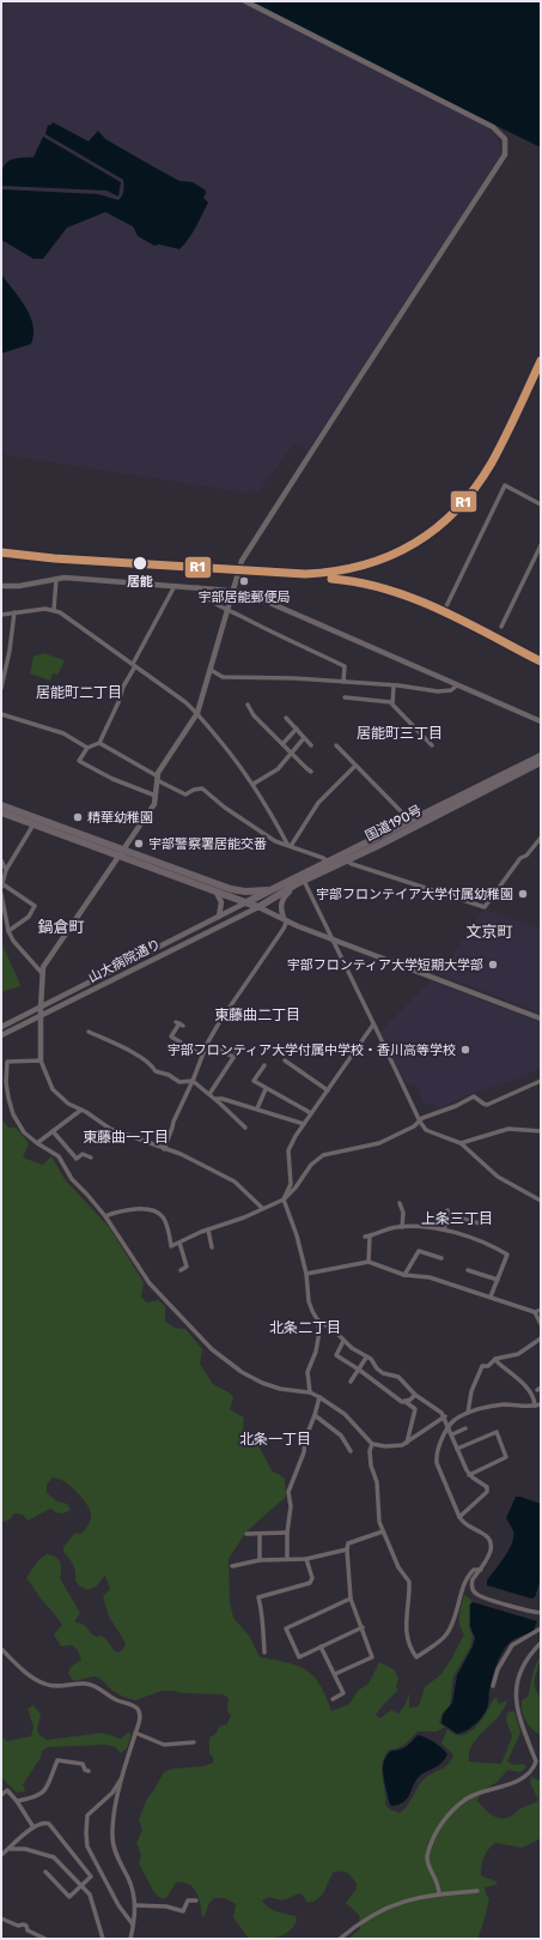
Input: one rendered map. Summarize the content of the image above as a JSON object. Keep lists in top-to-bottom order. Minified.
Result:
{"streets":{"highway":["国道190号"],"street":["山大病院通り"]},"crossings":[["国道190号","山大病院通り"]],"districts":["居能町二丁目","居能町三丁目","鍋倉町","文京町","東藤曲二丁目","東藤曲一丁目","上条三丁目","北条二丁目","北条一丁目"],"places":["居能","宇部居能郵便局","精華幼稚園","宇部警察署居能交番","宇部フロンテイア大学付属幼稚園","宇部フロンティア大学短期大学部","宇部フロンティア大学付属中学校・香川高等学校"],"lines":["transit line R1"]}
